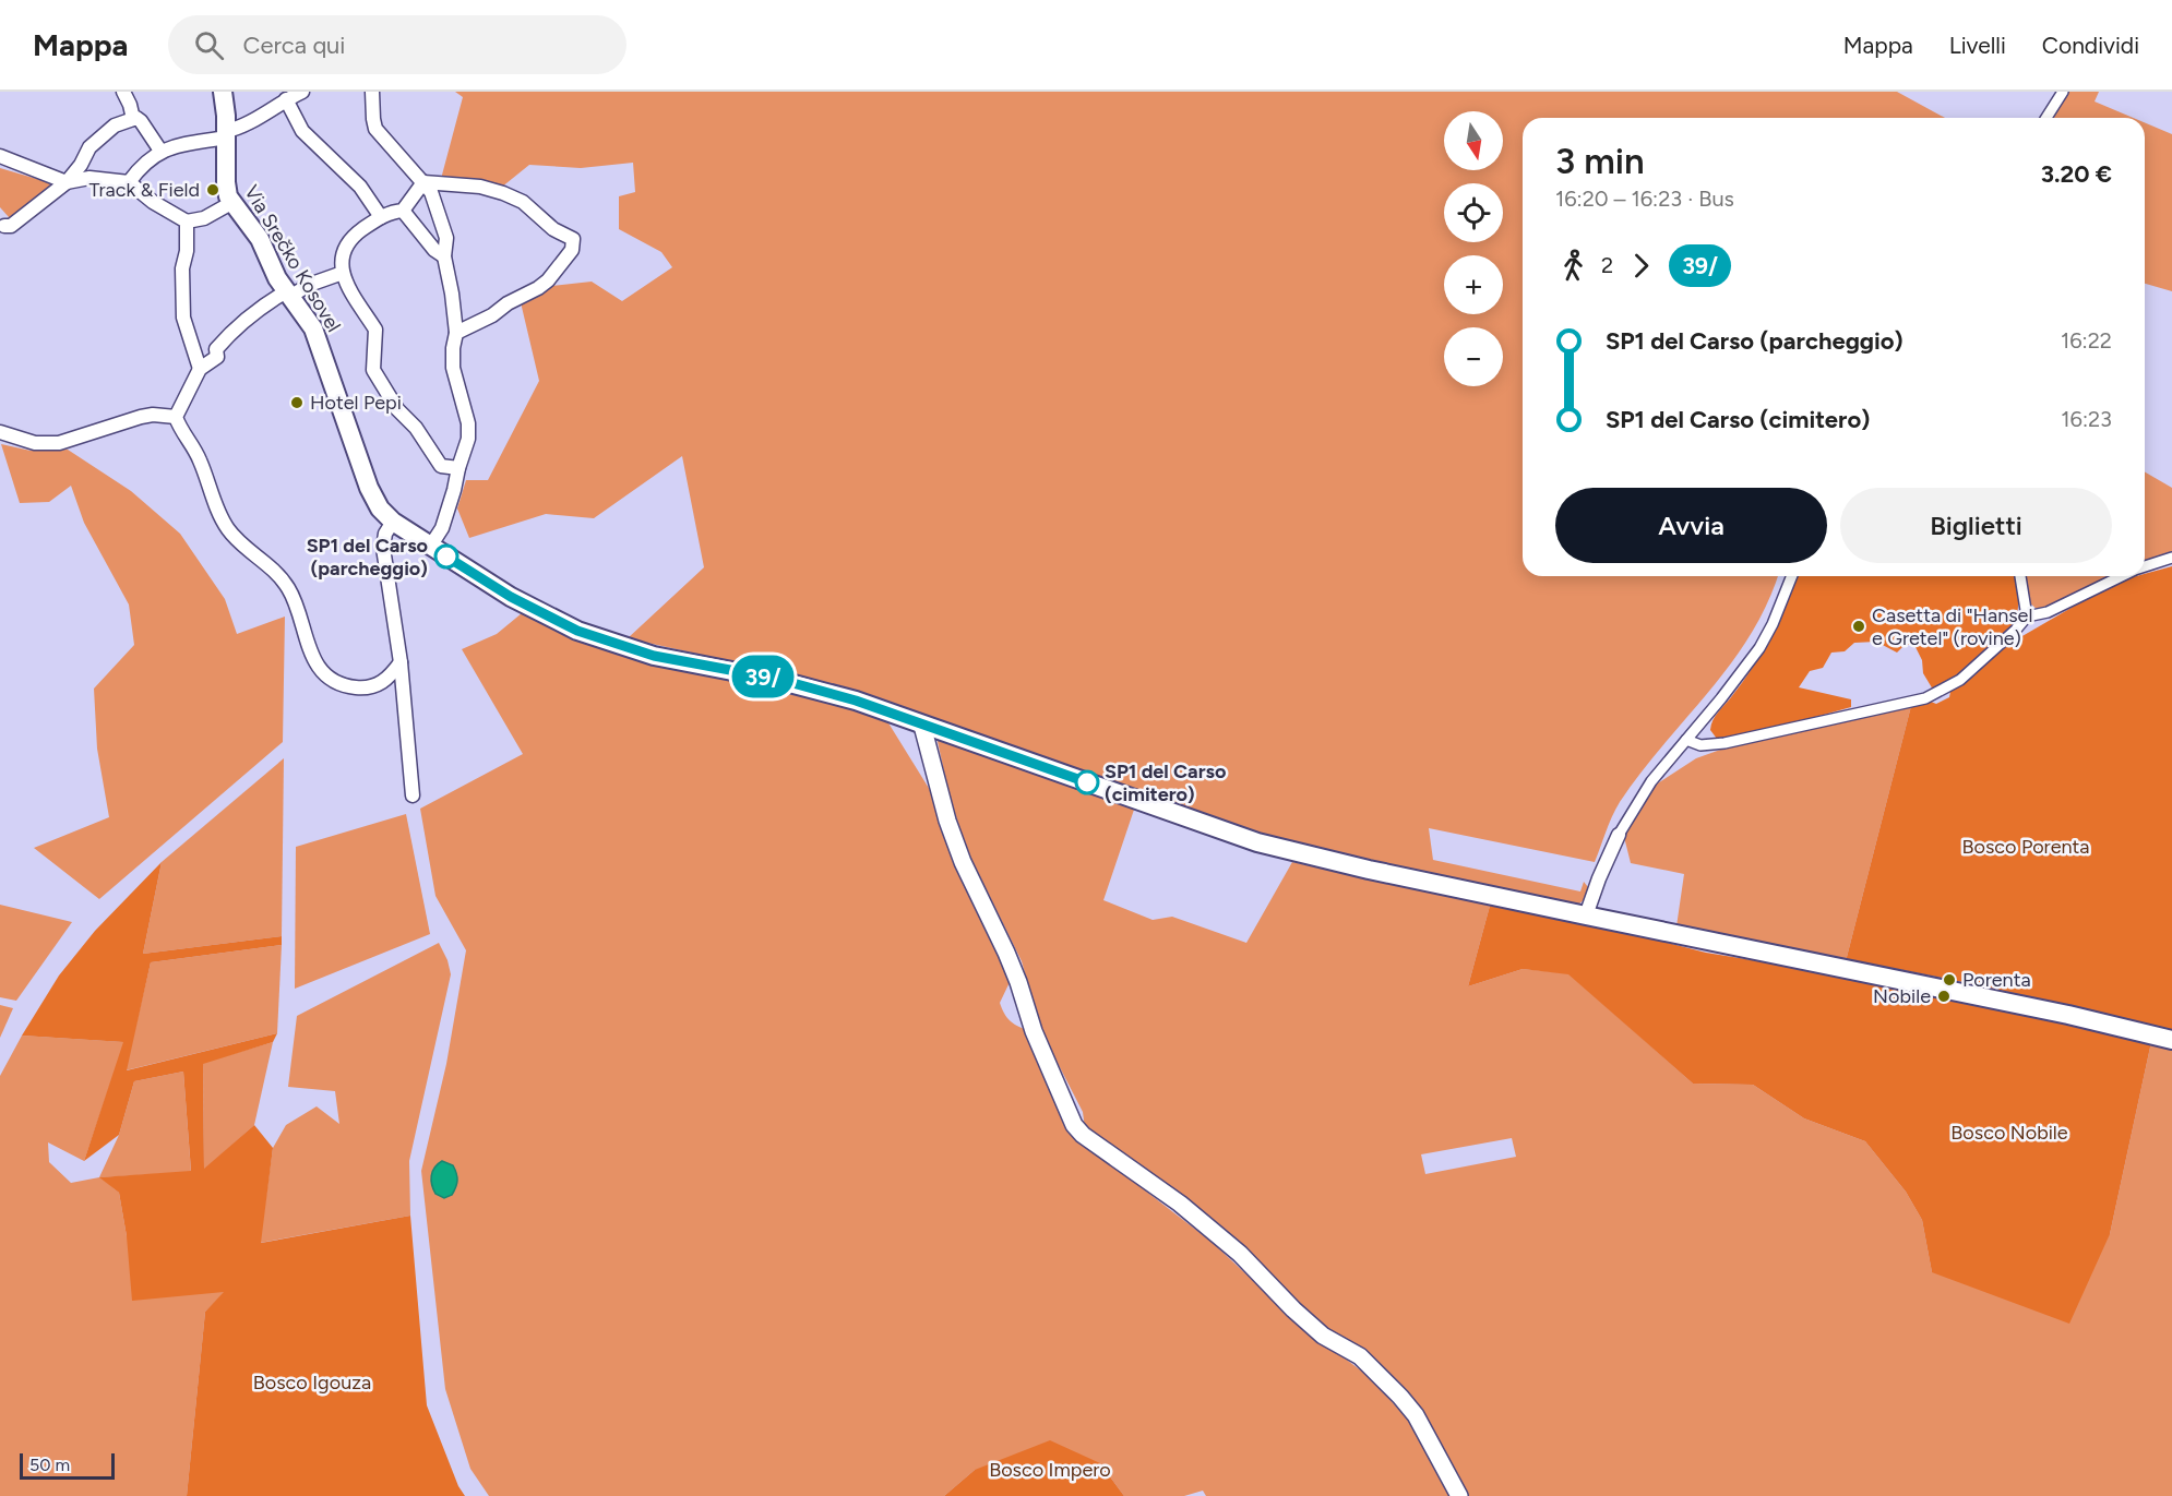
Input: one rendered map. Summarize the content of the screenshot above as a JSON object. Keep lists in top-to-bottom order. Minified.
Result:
{"streets":{"main road":["Via Srečko Kosovel"]},"parks":["Bosco Porenta","Bosco Nobile","Bosco Igouza","Bosco Impero"],"places":["Track & Field","Hotel Pepi","SP1 del Carso (parcheggio)","Casetta di \"Hansel e Gretel\" (rovine)","SP1 del Carso (cimitero)","Porenta","Nobile"],"lines":["bus line 39/"],"scale_bar":"50 m","north":"bottom","page":{"header":"Mappa","search":"Cerca qui","nav":["Mappa","Livelli","Condividi"],"on_map":"39/","map_buttons":["+","−"],"heading":["3 min","16:20 – 16:23 · Bus","3.20 €"],"legs":["2","39/"],"list":[{"name":"SP1 del Carso (parcheggio)","value":"16:22"},{"name":"SP1 del Carso (cimitero)","value":"16:23"}],"buttons":["Avvia","Biglietti"],"scale":"50 m"}}
